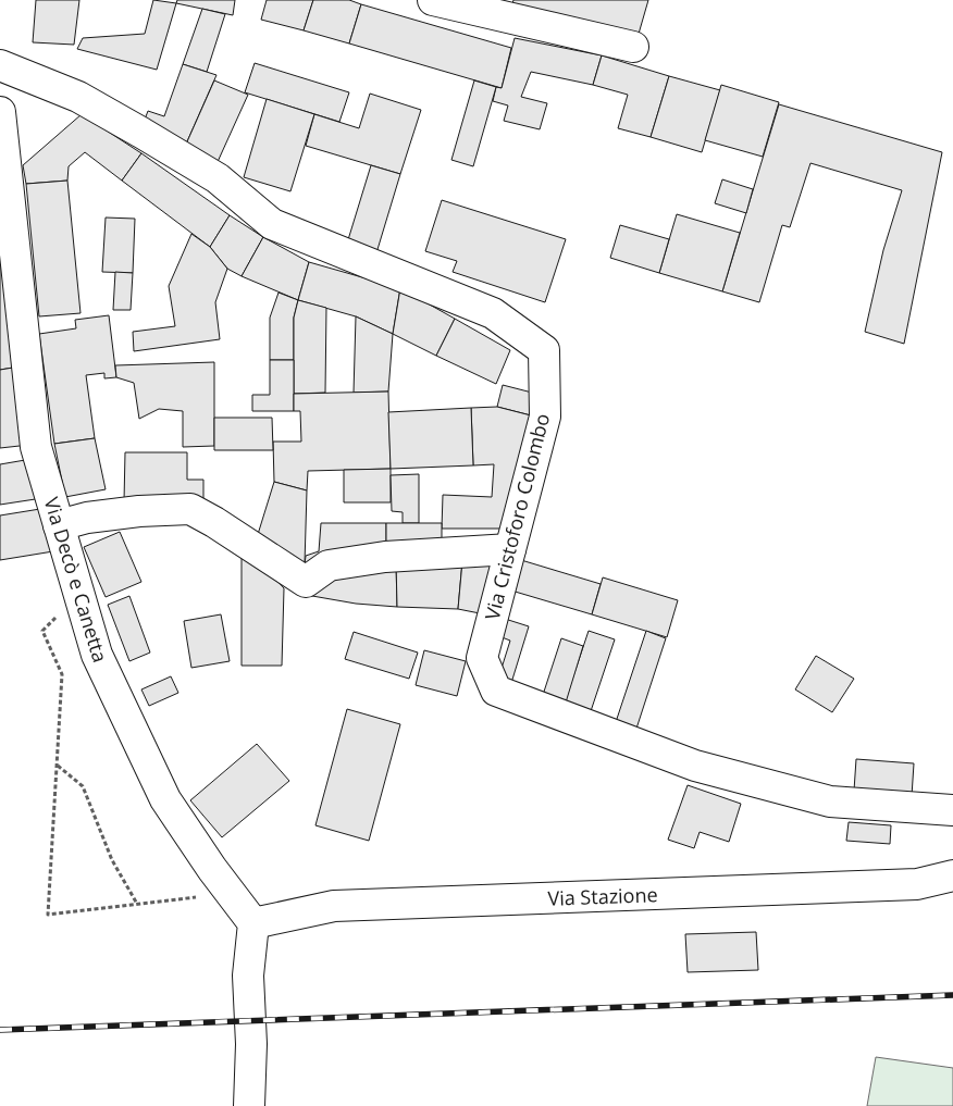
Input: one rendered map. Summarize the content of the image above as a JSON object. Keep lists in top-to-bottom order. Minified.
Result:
{"streets":{"street":["Via Cristoforo Colombo","Via Decò e Canetta","Via Stazione"]},"crossings":[["Via Decò e Canetta","Via Stazione"]]}
